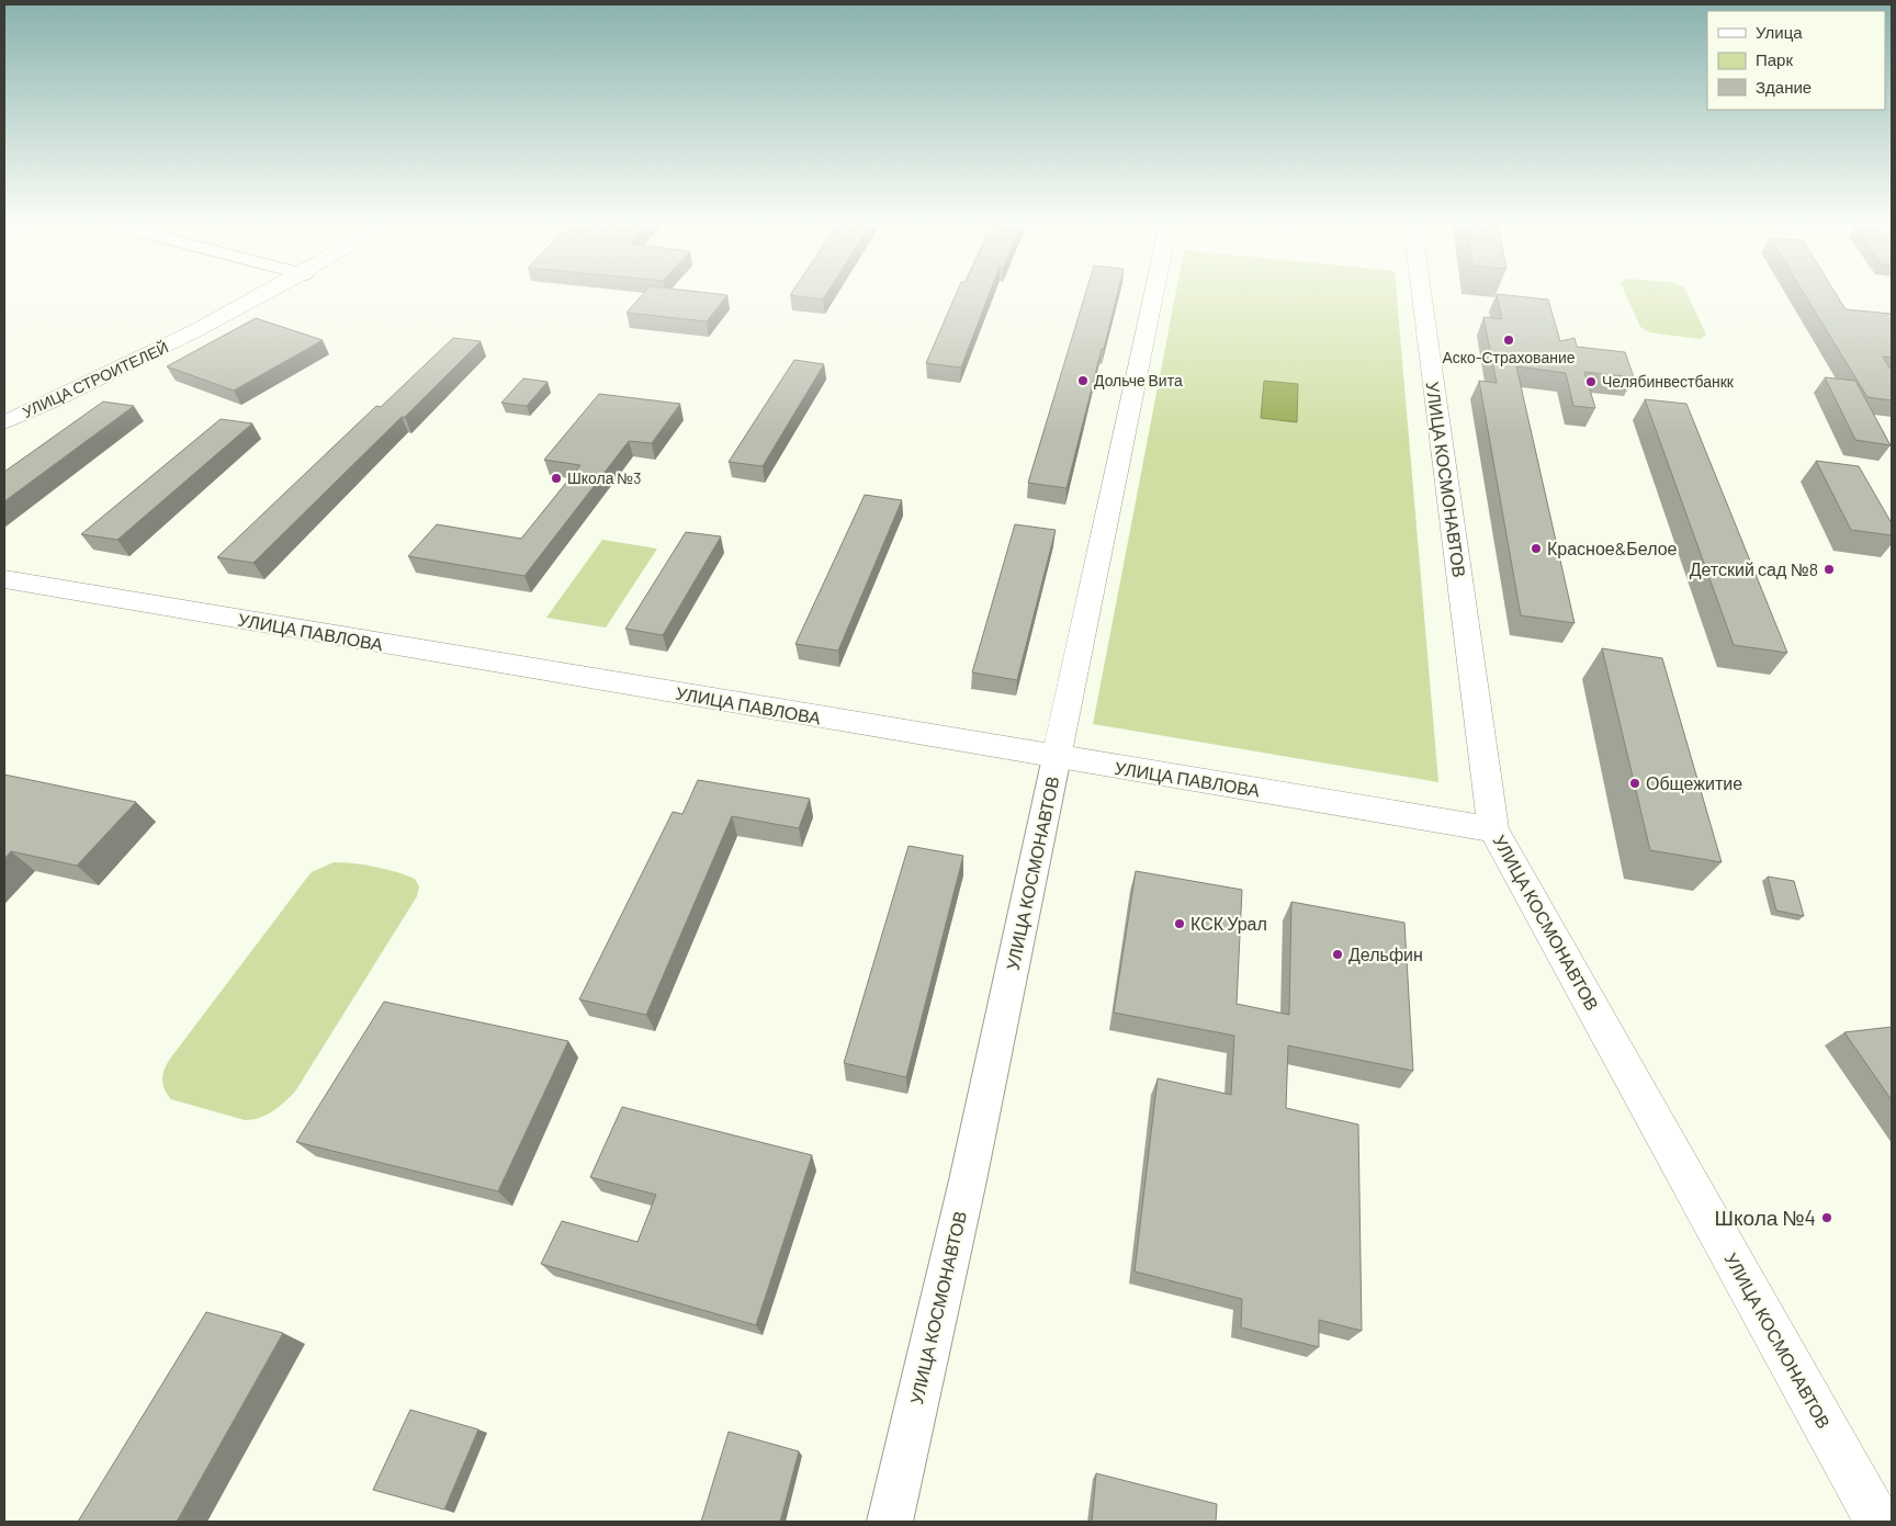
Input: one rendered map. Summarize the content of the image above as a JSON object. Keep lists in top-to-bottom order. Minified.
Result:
{"streets":{"street":["УЛИЦА СТРОИТЕЛЕЙ","УЛИЦА КОСМОНАВТОВ","УЛИЦА ПАВЛОВА"]},"crossings":[["УЛИЦА КОСМОНАВТОВ","УЛИЦА ПАВЛОВА"]],"places":["Аско-Страхование","Дольче Вита","Челябинвестбанкк","Школа №3","Красное&Белое","Детский сад №8","Общежитие","КСК Урал","Дельфин","Школа №4"],"legend":["Улица","Парк","Здание"]}
